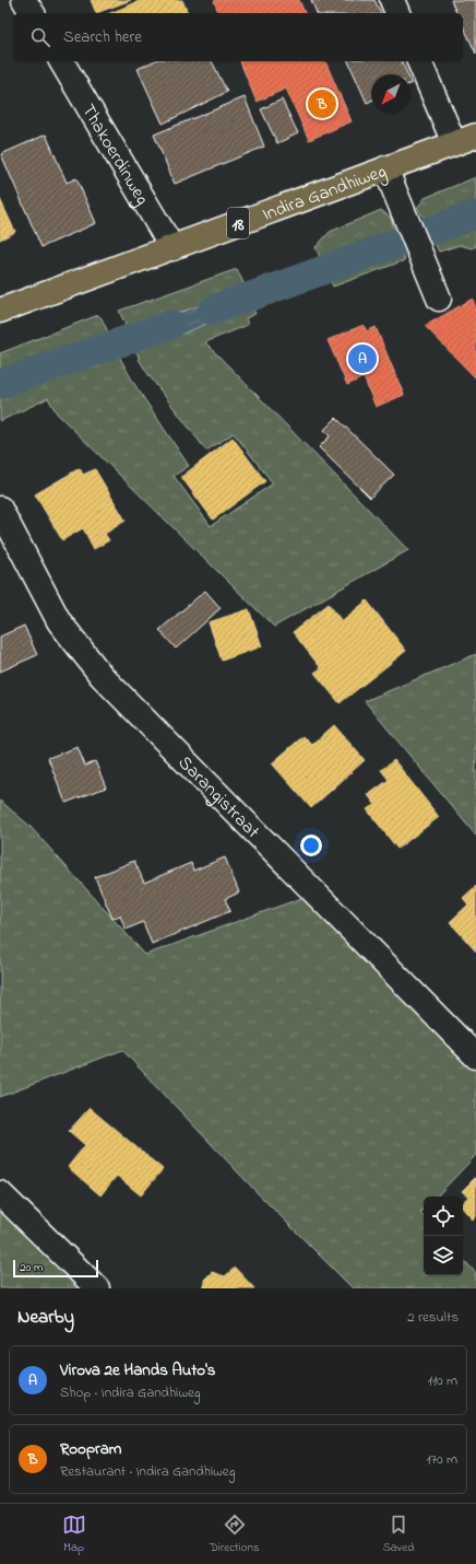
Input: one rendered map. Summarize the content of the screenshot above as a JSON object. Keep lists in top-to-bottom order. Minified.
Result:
{"streets":{"main road":["Indira Gandhiweg","18"],"street":["Thakoerdinweg","Sarangistraat"]},"crossings":[["Thakoerdinweg","Indira Gandhiweg"]],"scale_bar":"20 m","north":"bottom left","page":{"search":"Search here","pins":["B","A"],"scale":"20 m","heading":["Nearby","2 results"],"list":[{"mark":"A","name":"Virova 2e Hands Auto's","note":"Shop · Indira Gandhiweg","value":"110 m"},{"mark":"B","name":"Roopram","note":"Restaurant · Indira Gandhiweg","value":"170 m"}],"nav":["Map","Directions","Saved"]}}
